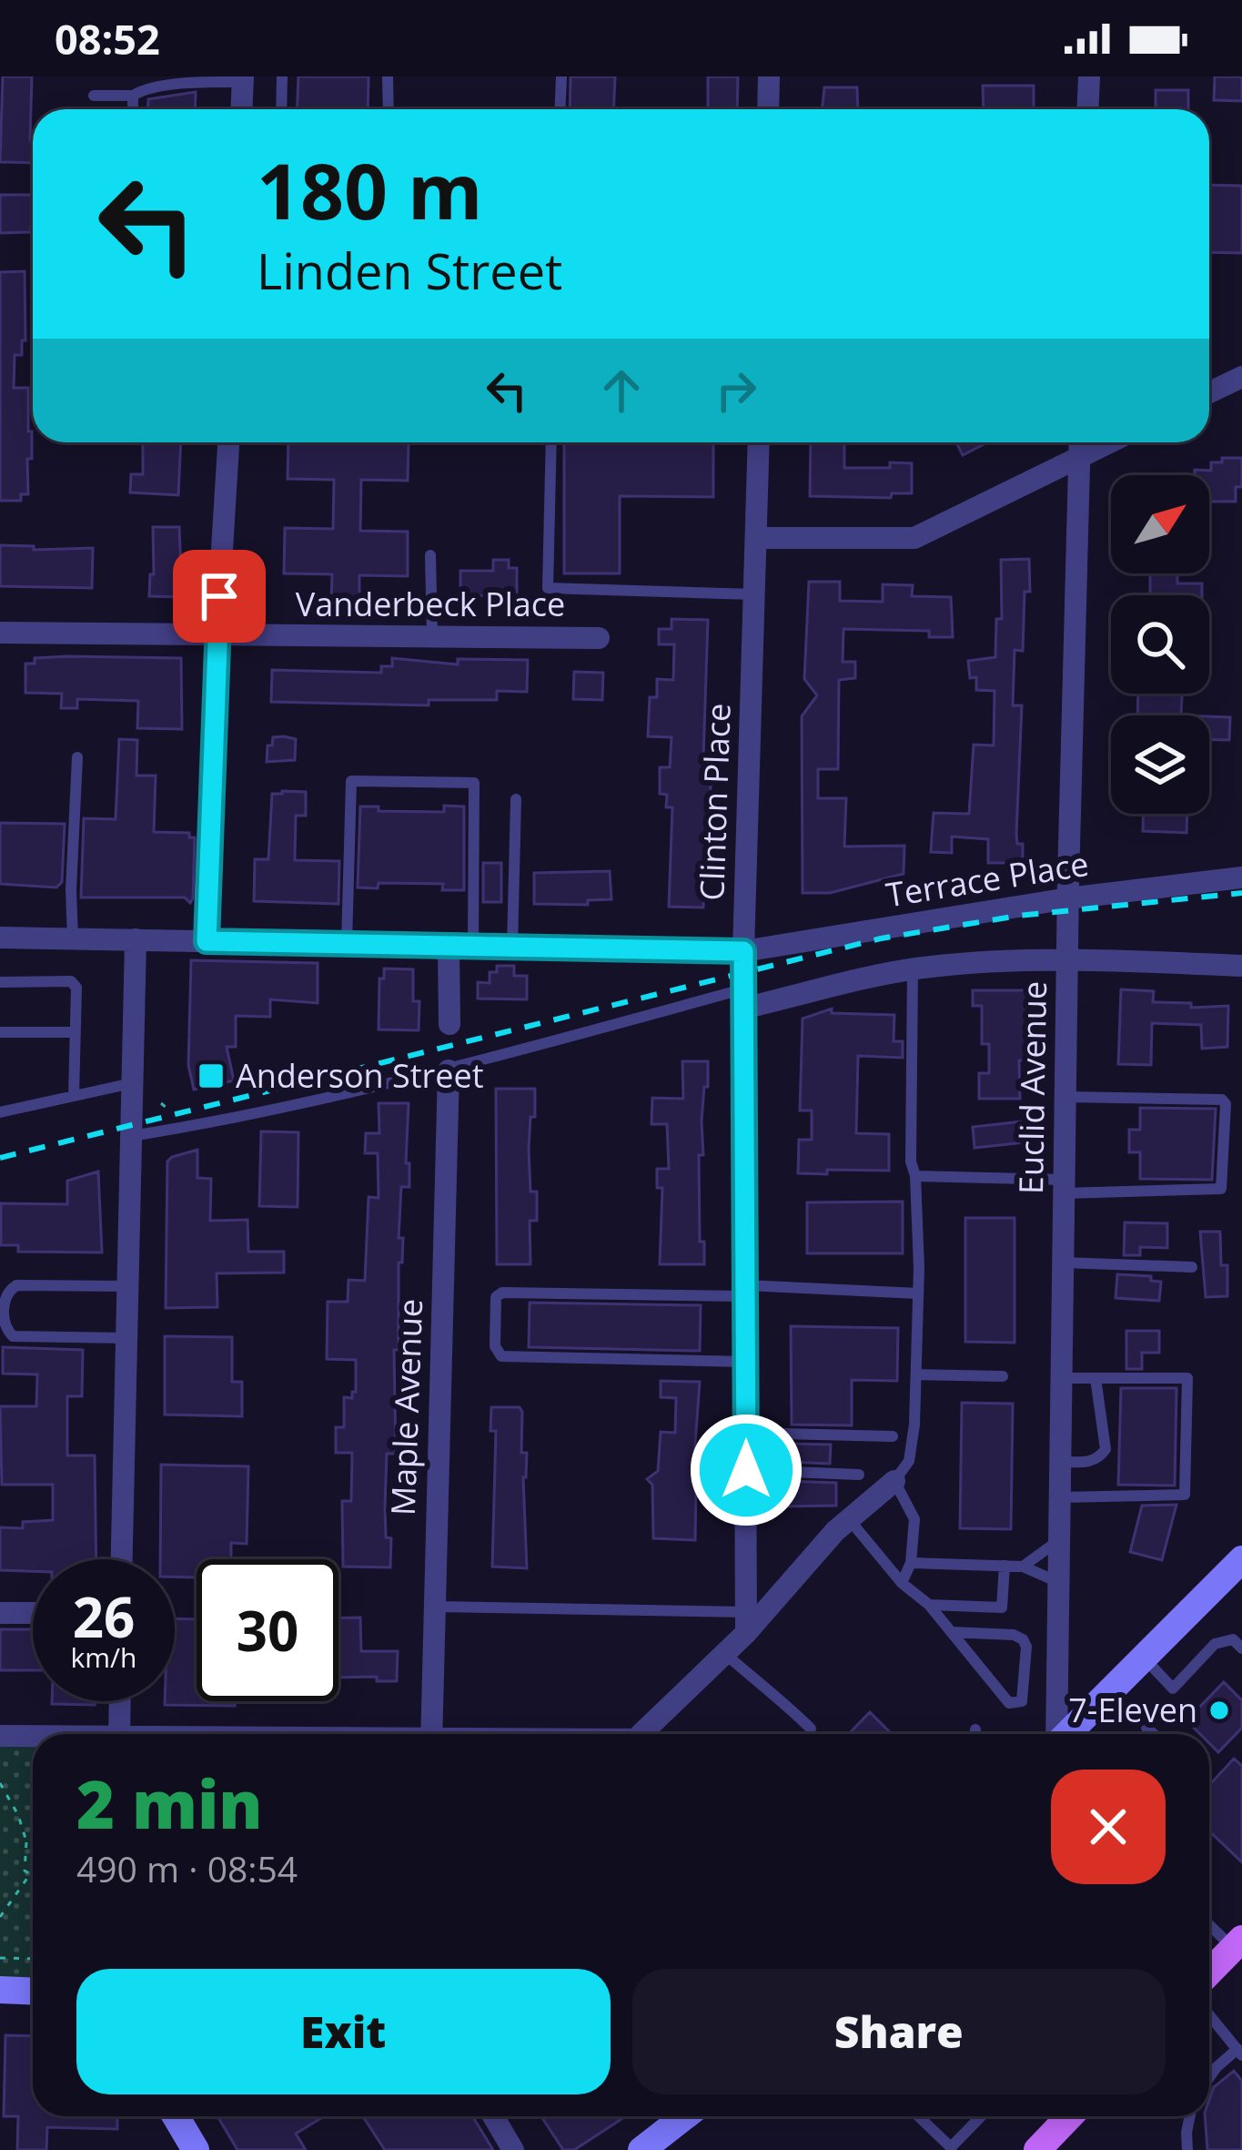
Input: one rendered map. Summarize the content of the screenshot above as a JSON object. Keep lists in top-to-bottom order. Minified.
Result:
{"streets":{"street":["Vanderbeck Place","Clinton Place","Terrace Place","Euclid Avenue","Maple Avenue"]},"crossings":[["Clinton Place","Terrace Place"],["Terrace Place","Euclid Avenue"]],"places":{"transit":["Anderson Street"],"other":["7-Eleven"]},"north":"top right","page":{"status":"08:52","turn":["180 m","Linden Street"],"speed":"26 km/h","limit":"30","heading":["2 min","490 m · 08:54"],"buttons":["Exit","Share"]}}
